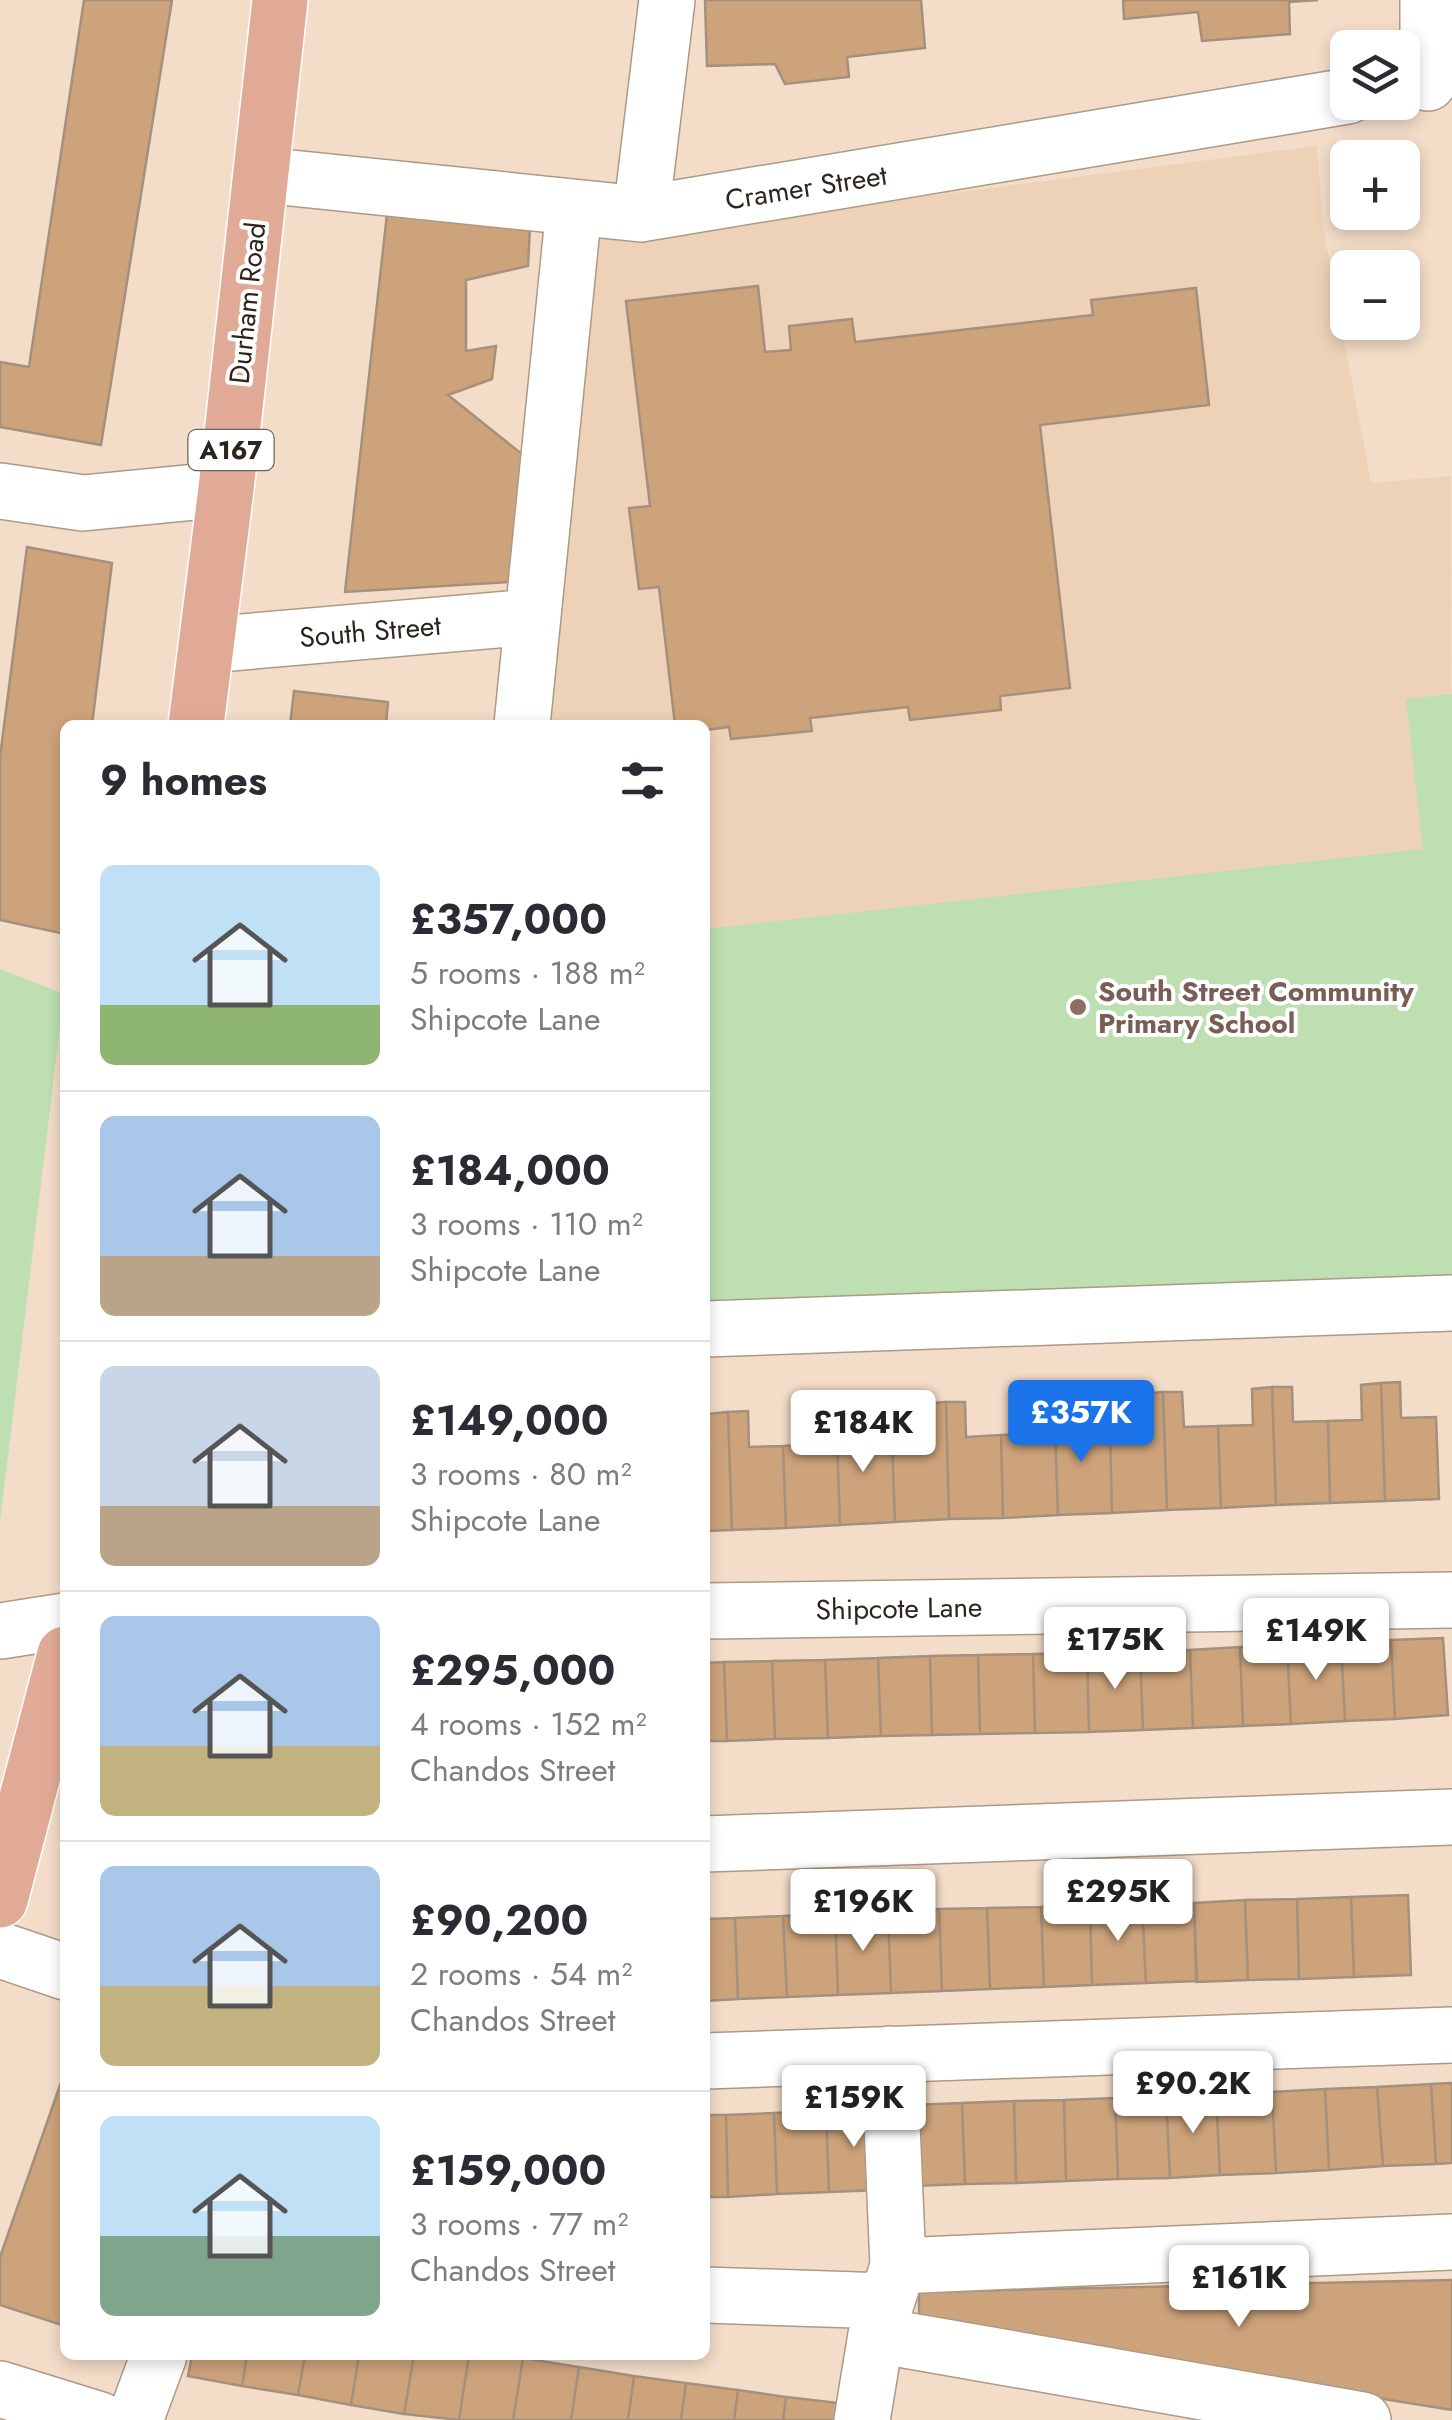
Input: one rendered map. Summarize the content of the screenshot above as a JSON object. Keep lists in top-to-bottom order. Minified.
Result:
{"streets":{"main road":["Durham Road","A167"],"street":["Cramer Street","South Street","Shipcote Lane"]},"crossings":[["Cramer Street","Durham Road"],["Durham Road","South Street"]],"places":["South Street Community Primary School"],"page":{"map_buttons":["+","−"],"heading":"9 homes","list":[{"name":"£357,000","note":"5 rooms · 188 m² · Shipcote Lane"},{"name":"£184,000","note":"3 rooms · 110 m² · Shipcote Lane"},{"name":"£149,000","note":"3 rooms · 80 m² · Shipcote Lane"},{"name":"£295,000","note":"4 rooms · 152 m² · Chandos Street"},{"name":"£90,200","note":"2 rooms · 54 m² · Chandos Street"},{"name":"£159,000","note":"3 rooms · 77 m² · Chandos Street"}],"price":["£357K","£184K","£149K","£175K","£295K","£196K","£90.2K","£159K","£161K"]}}
